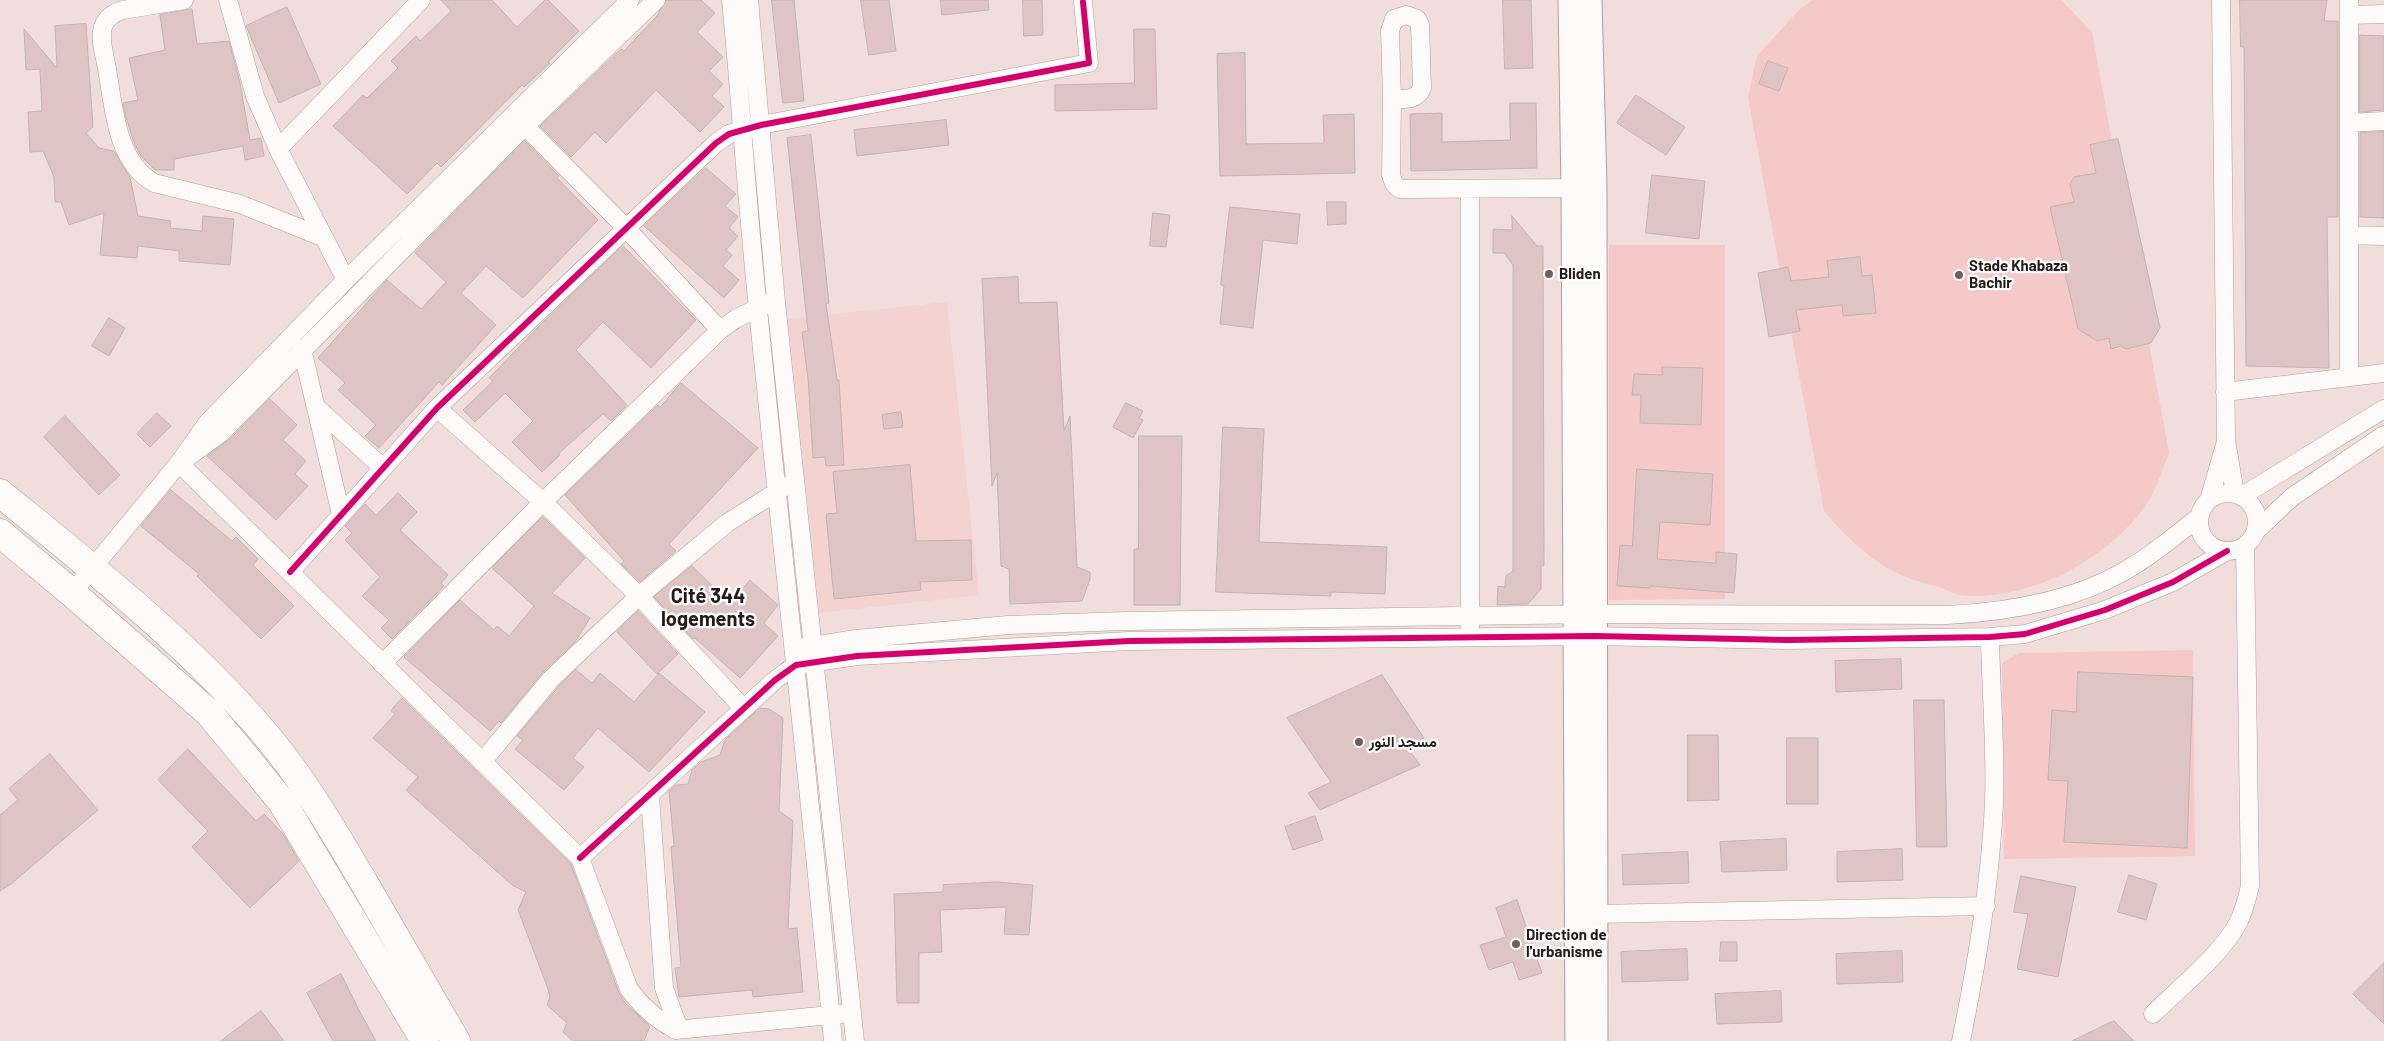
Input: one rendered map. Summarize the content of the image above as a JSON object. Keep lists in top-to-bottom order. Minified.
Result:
{"districts":["Cité 344 logements"],"places":["Bliden","Stade Khabaza Bachir","مسجد النور","Direction de l'urbanisme"]}
